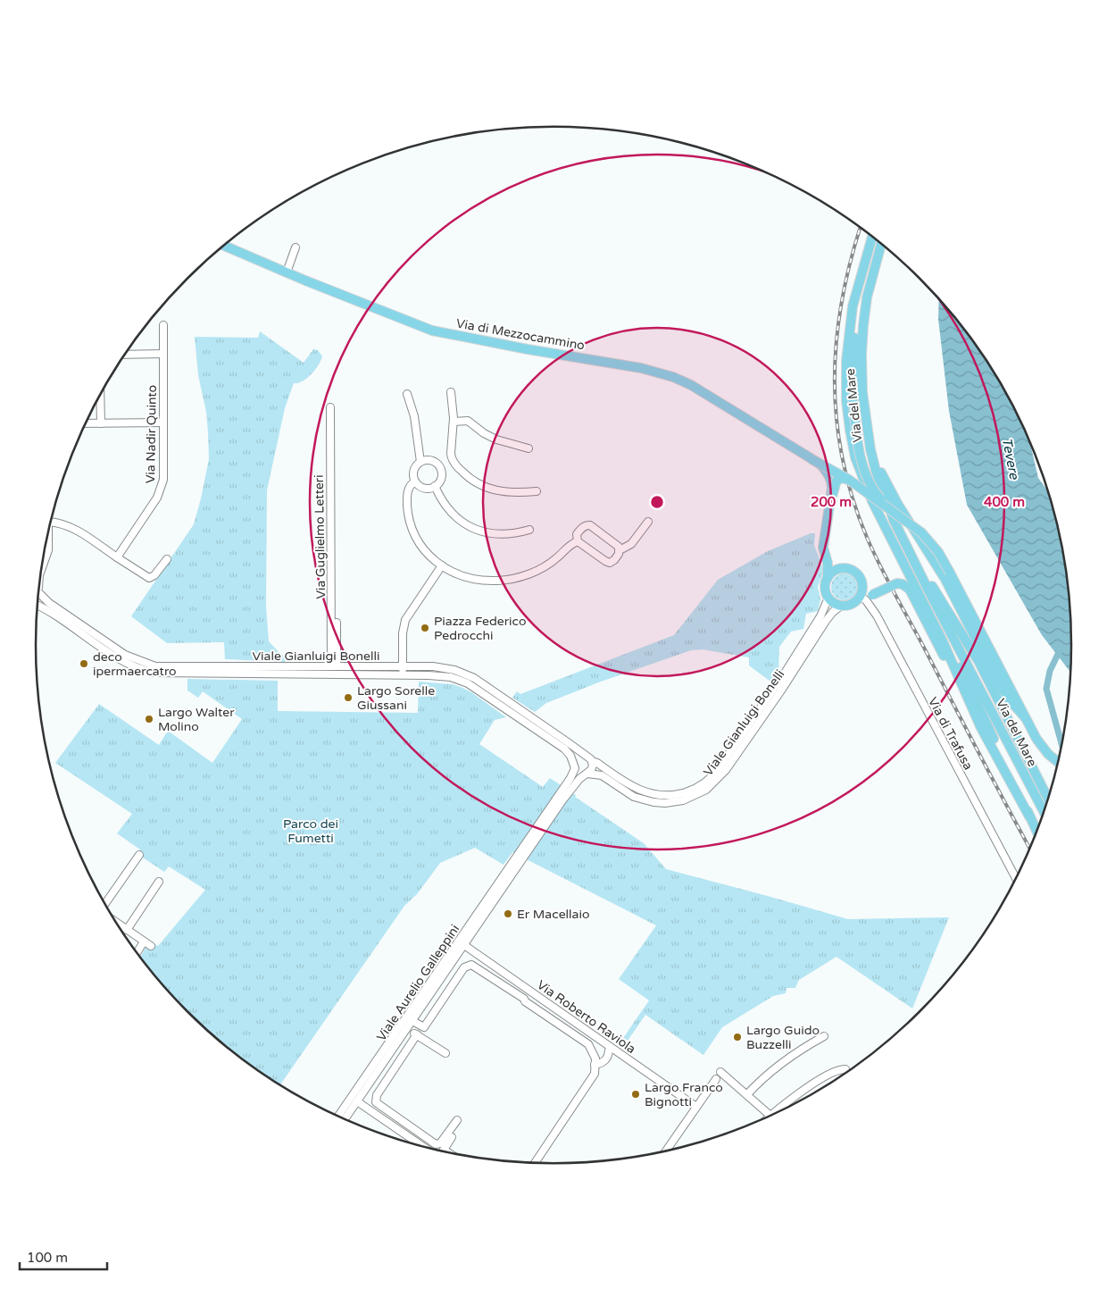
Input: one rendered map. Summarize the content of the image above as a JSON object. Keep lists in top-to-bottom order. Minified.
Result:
{"streets":{"main road":["Via di Mezzocammino","Via del Mare"],"street":["Via Nadir Quinto","Via Guglielmo Letteri","Viale Gianluigi Bonelli","Via di Trafusa","Viale Aurelio Galleppini","Via Roberto Raviola"]},"crossings":[["Via di Mezzocammino","Viale Gianluigi Bonelli"],["Via di Mezzocammino","Via di Trafusa"],["Via Guglielmo Letteri","Viale Gianluigi Bonelli"],["Viale Gianluigi Bonelli","Via di Trafusa"],["Viale Aurelio Galleppini","Via Roberto Raviola"]],"water":["Tevere"],"parks":["Parco dei Fumetti"],"places":["Piazza Federico Pedrocchi","deco ipermaercatro","Largo Sorelle Giussani","Largo Walter Molino","Er Macellaio","Largo Guido Buzzelli","Largo Franco Bignotti"],"scale_bar":"100 m","rings":["200 m","400 m"]}
